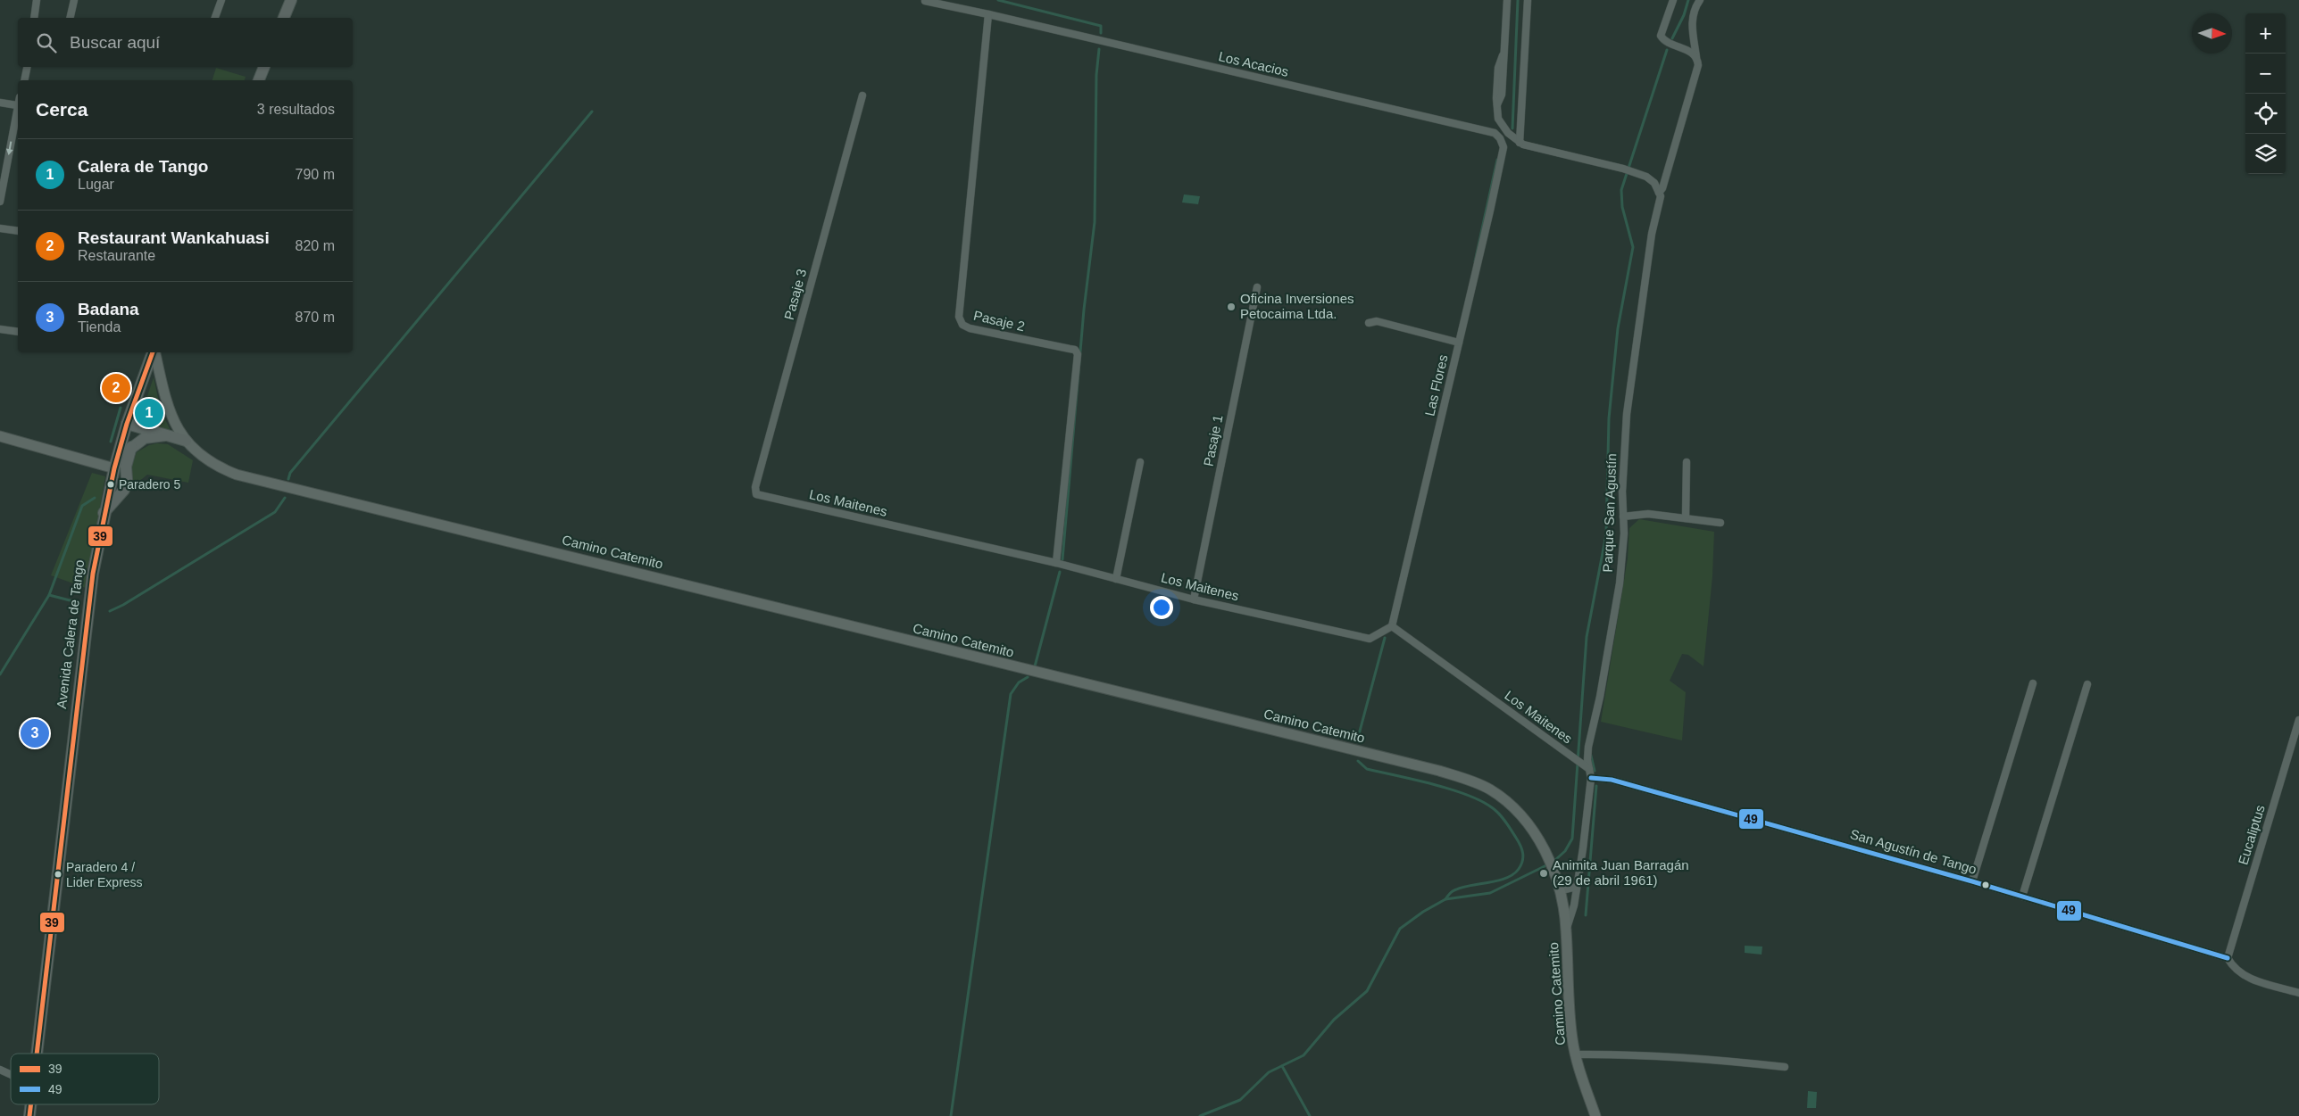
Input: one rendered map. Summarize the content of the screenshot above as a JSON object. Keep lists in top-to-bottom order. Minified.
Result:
{"streets":{"main road":["Camino Catemito","Avenida Calera de Tango"],"street":["Los Acacios","Pasaje 3","Pasaje 2","Las Flores","Pasaje 1","Los Maitenes","Parque San Agustín","Eucaliptus","San Agustín de Tango"]},"crossings":[["Los Acacios","Pasaje 2"],["Los Acacios","Las Flores"],["Pasaje 3","Los Maitenes"],["Pasaje 2","Los Maitenes"],["Las Flores","Los Maitenes"],["Pasaje 1","Los Maitenes"],["Los Maitenes","Parque San Agustín"],["Parque San Agustín","Camino Catemito"],["Parque San Agustín","San Agustín de Tango"],["Eucaliptus","San Agustín de Tango"]],"places":["Oficina Inversiones Petocaima Ltda.","Paradero 5","Animita Juan Barragán (29 de abril 1961)","Paradero 4 / Lider Express"],"lines":["transit line 39","transit line 49"],"legend":["39","49"],"north":"right","page":{"map_buttons":["+","−"],"search":"Buscar aquí","heading":["Cerca","3 resultados"],"list":[{"mark":"1","name":"Calera de Tango","note":"Lugar","value":"790 m"},{"mark":"2","name":"Restaurant Wankahuasi","note":"Restaurante","value":"820 m"},{"mark":"3","name":"Badana","note":"Tienda","value":"870 m"}],"pins":["2","1","3"]}}
